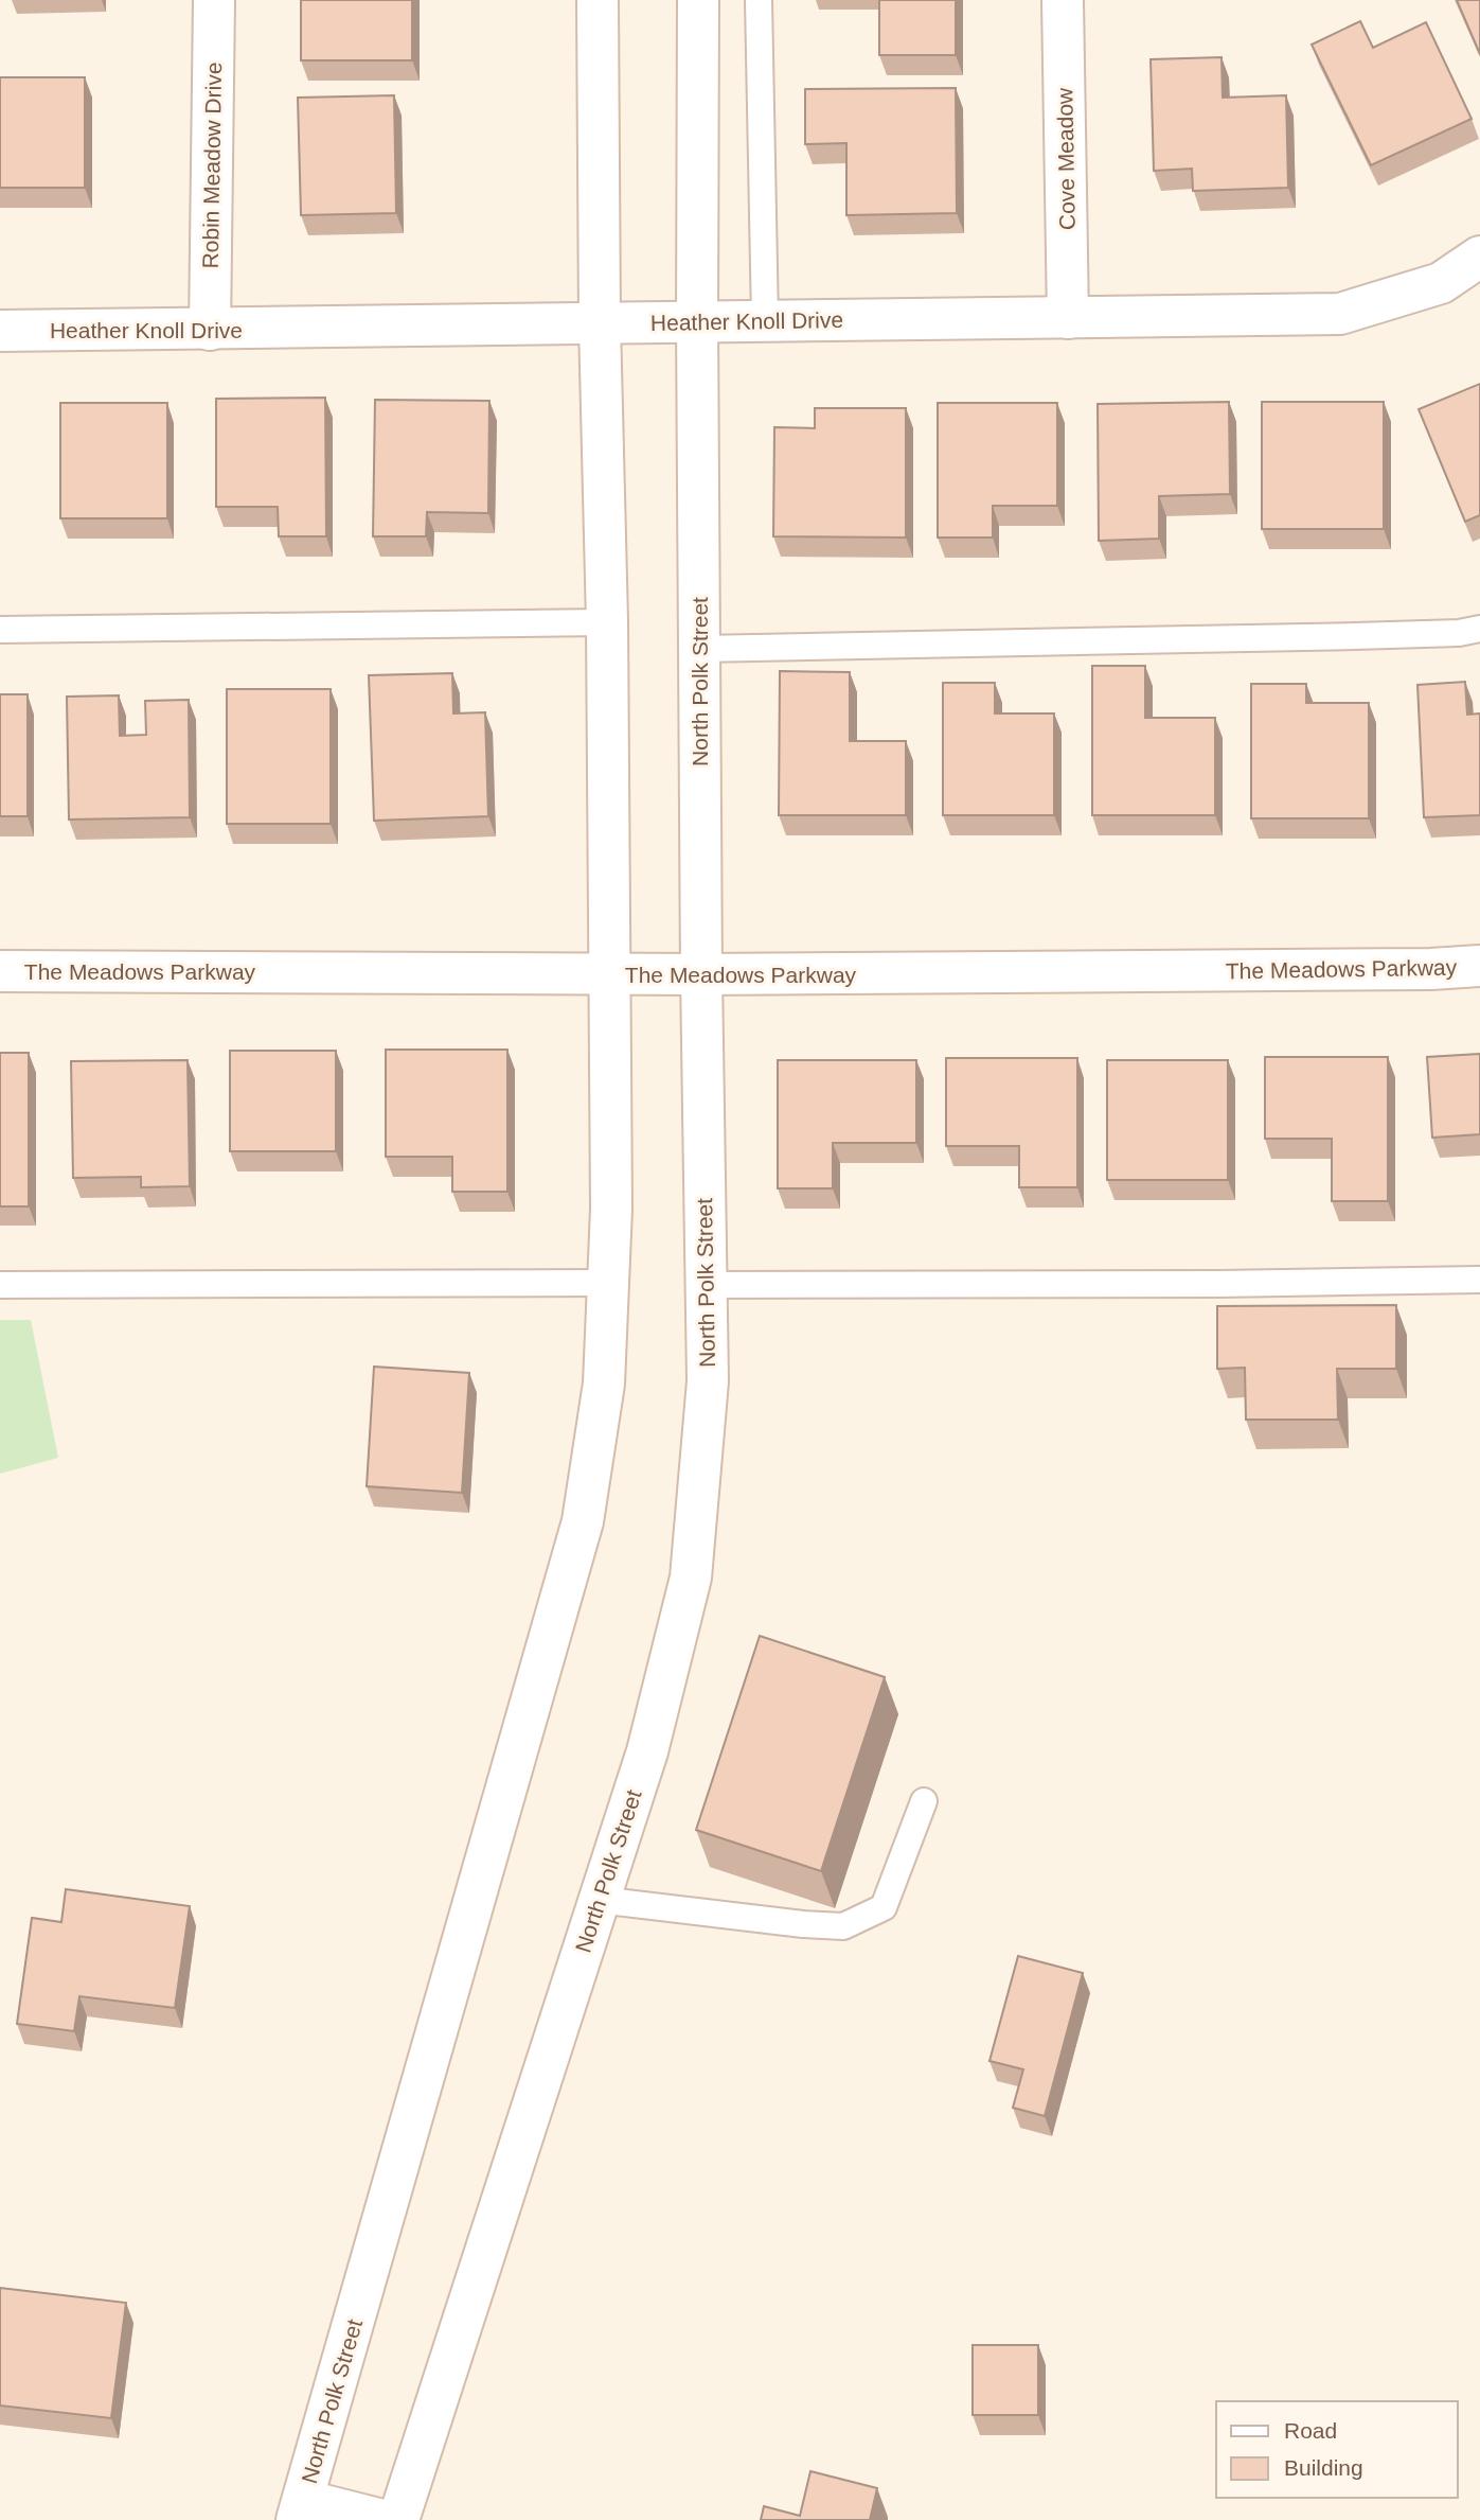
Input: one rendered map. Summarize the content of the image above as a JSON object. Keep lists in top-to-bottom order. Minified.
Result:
{"streets":{"main road":["Cove Meadow","Robin Meadow Drive","Heather Knoll Drive","North Polk Street","The Meadows Parkway"]},"crossings":[["Cove Meadow","Heather Knoll Drive"],["Robin Meadow Drive","Heather Knoll Drive"],["Heather Knoll Drive","North Polk Street"],["North Polk Street","The Meadows Parkway"]],"legend":["Road","Building"]}
